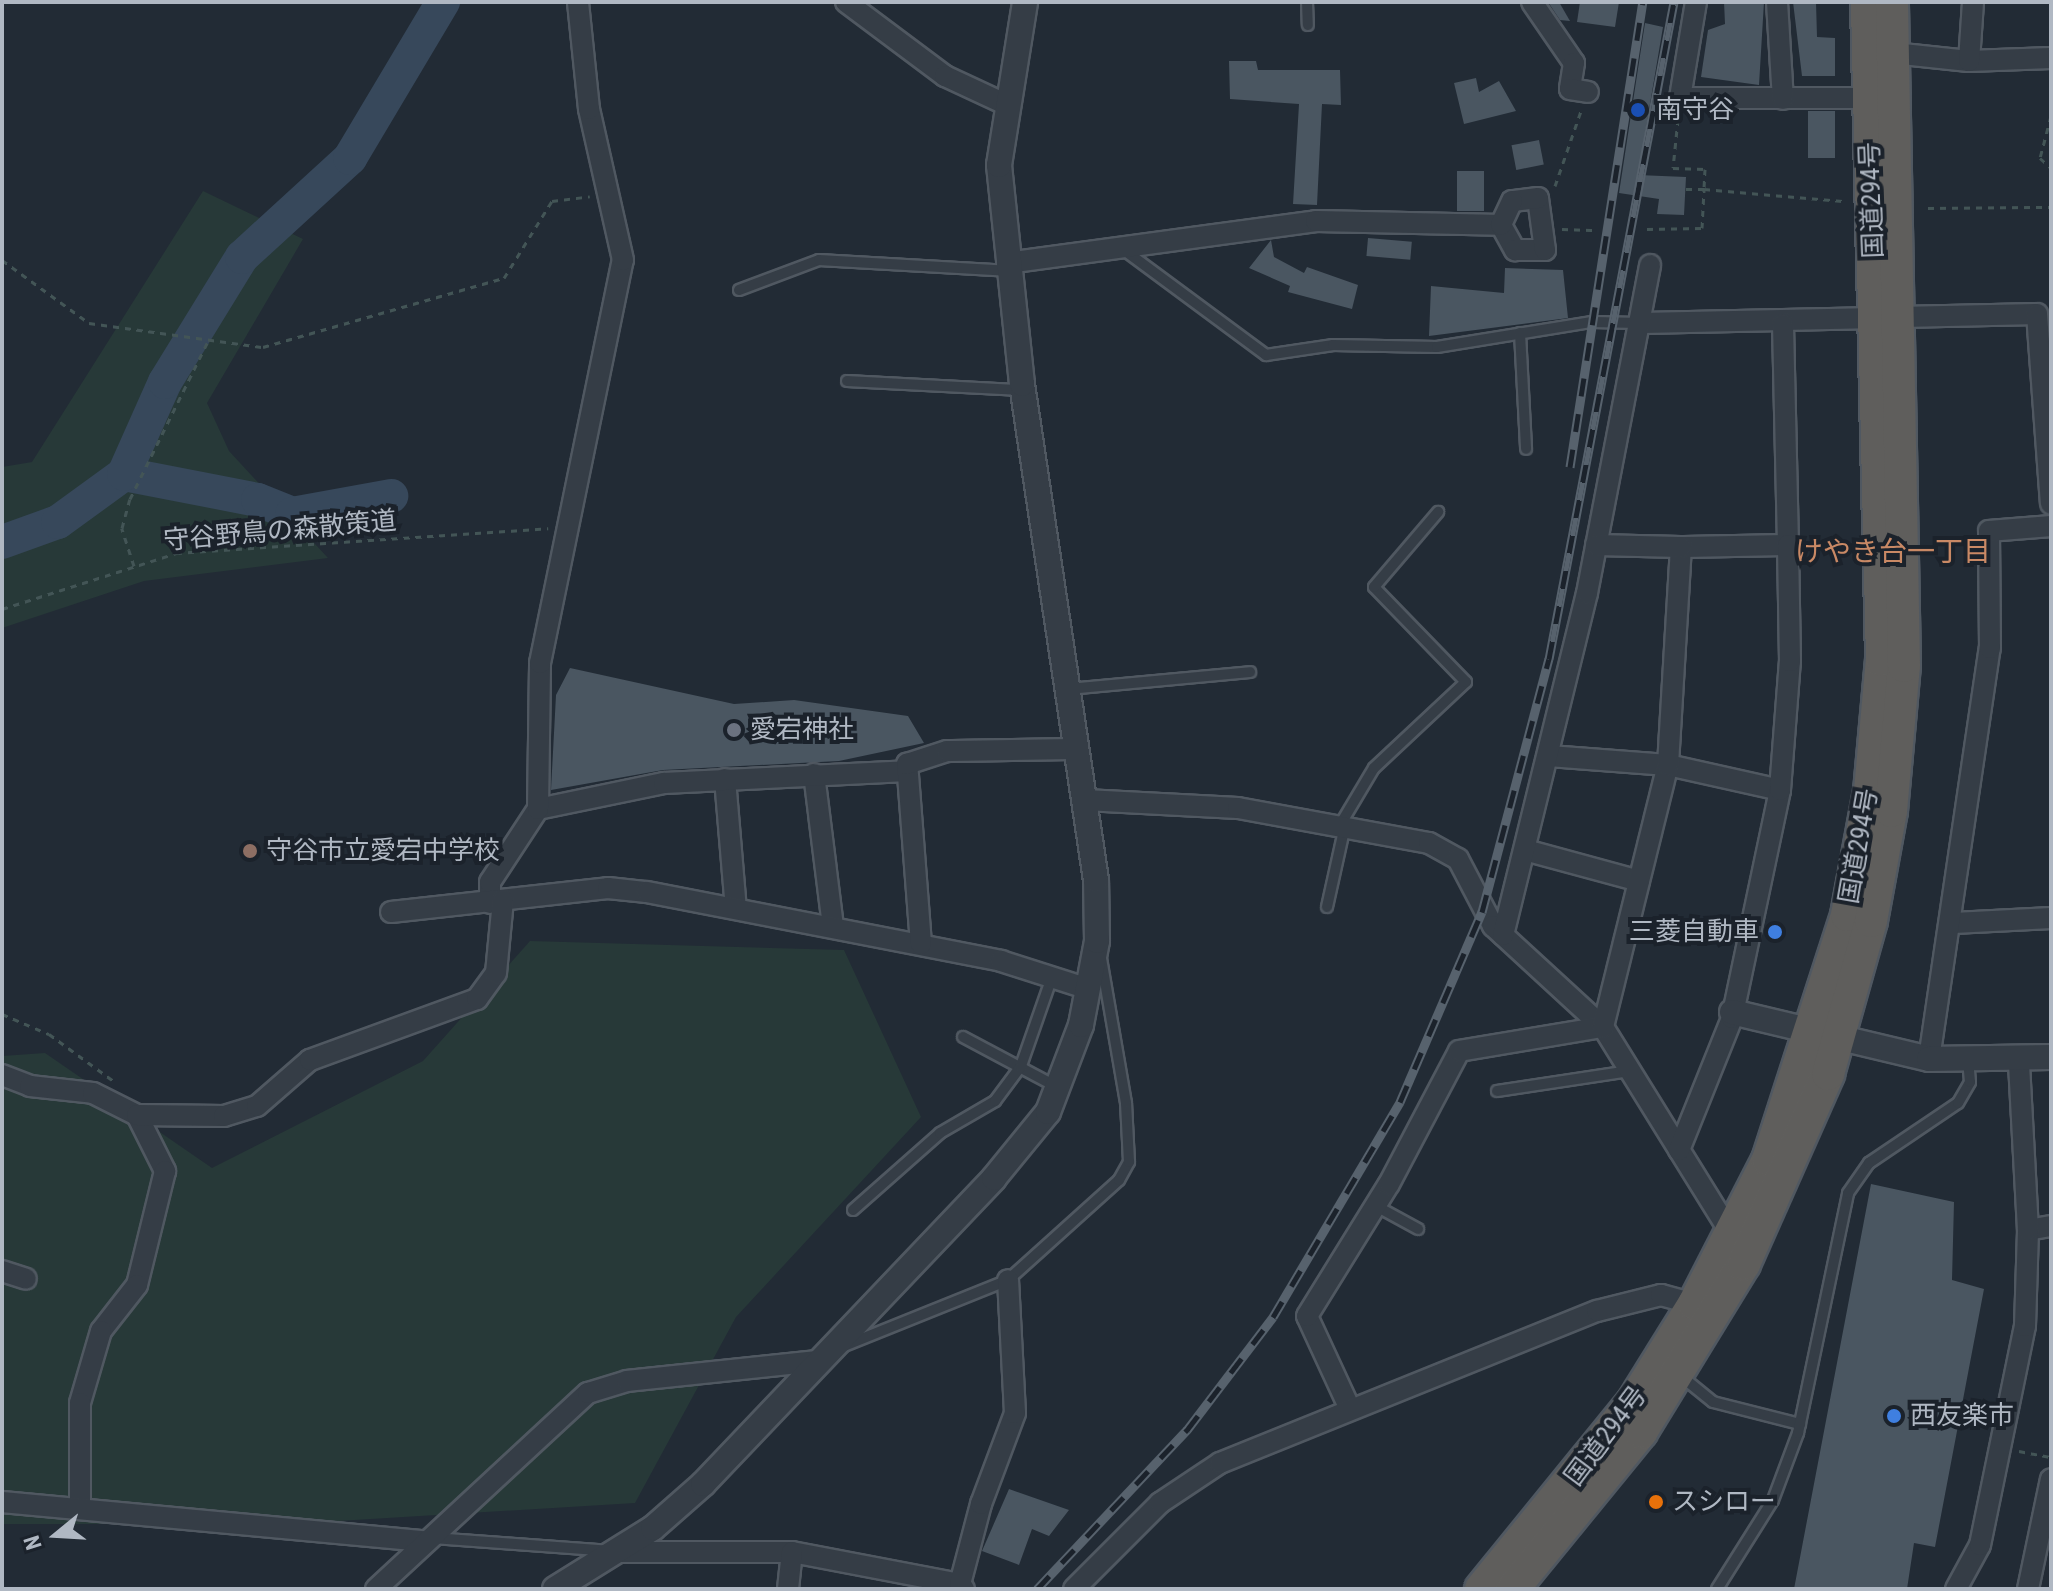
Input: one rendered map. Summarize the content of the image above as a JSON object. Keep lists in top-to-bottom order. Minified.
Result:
{"streets":{"highway":["国道294号"],"path":["守谷野鳥の森散策道"]},"districts":["けやき台一丁目"],"places":["南守谷","愛宕神社","守谷市立愛宕中学校","三菱自動車","西友楽市","スシロー"],"north":"left"}
